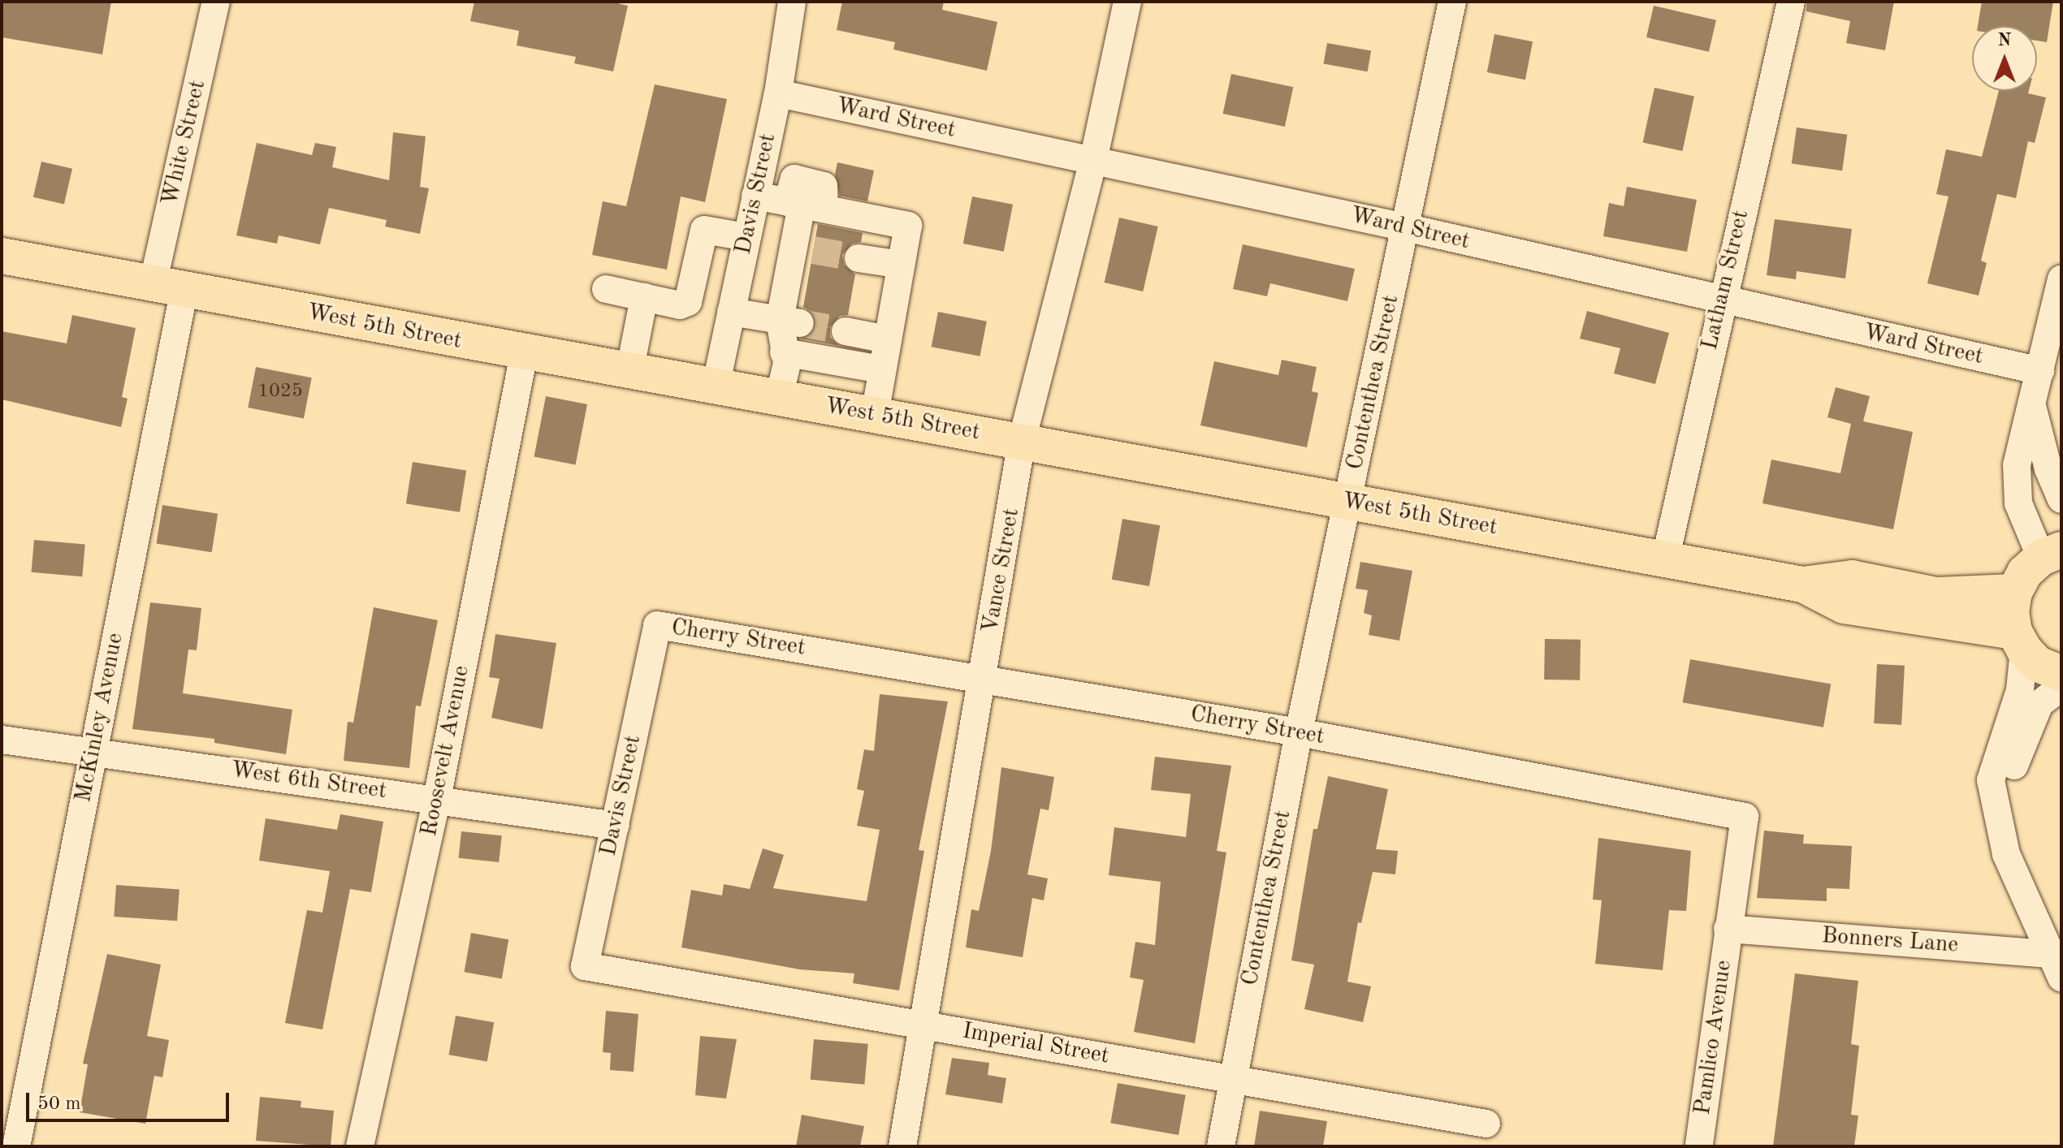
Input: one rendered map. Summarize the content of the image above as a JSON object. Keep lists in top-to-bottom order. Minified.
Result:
{"streets":{"main road":["West 5th Street"],"street":["Ward Street","White Street","Davis Street","Latham Street","Contenthea Street","Vance Street","Cherry Street","McKinley Avenue","Roosevelt Avenue","West 6th Street","Bonners Lane","Pamlico Avenue","Imperial Street"]},"crossings":[["Ward Street","Davis Street"],["Ward Street","Latham Street"],["Ward Street","Contenthea Street"],["Ward Street","Vance Street"],["White Street","West 5th Street"],["White Street","McKinley Avenue"],["Davis Street","West 5th Street"],["Davis Street","Cherry Street"],["Davis Street","West 6th Street"],["Davis Street","Imperial Street"],["Latham Street","West 5th Street"],["West 5th Street","Contenthea Street"],["West 5th Street","Vance Street"],["West 5th Street","McKinley Avenue"],["West 5th Street","Roosevelt Avenue"],["Contenthea Street","Cherry Street"],["Contenthea Street","Imperial Street"],["Vance Street","Cherry Street"],["Vance Street","Imperial Street"],["Cherry Street","Bonners Lane"],["Cherry Street","Pamlico Avenue"],["McKinley Avenue","West 6th Street"],["Roosevelt Avenue","West 6th Street"],["Bonners Lane","Pamlico Avenue"]],"house_numbers":["1025"],"scale_bar":"50 m","north":"top"}
